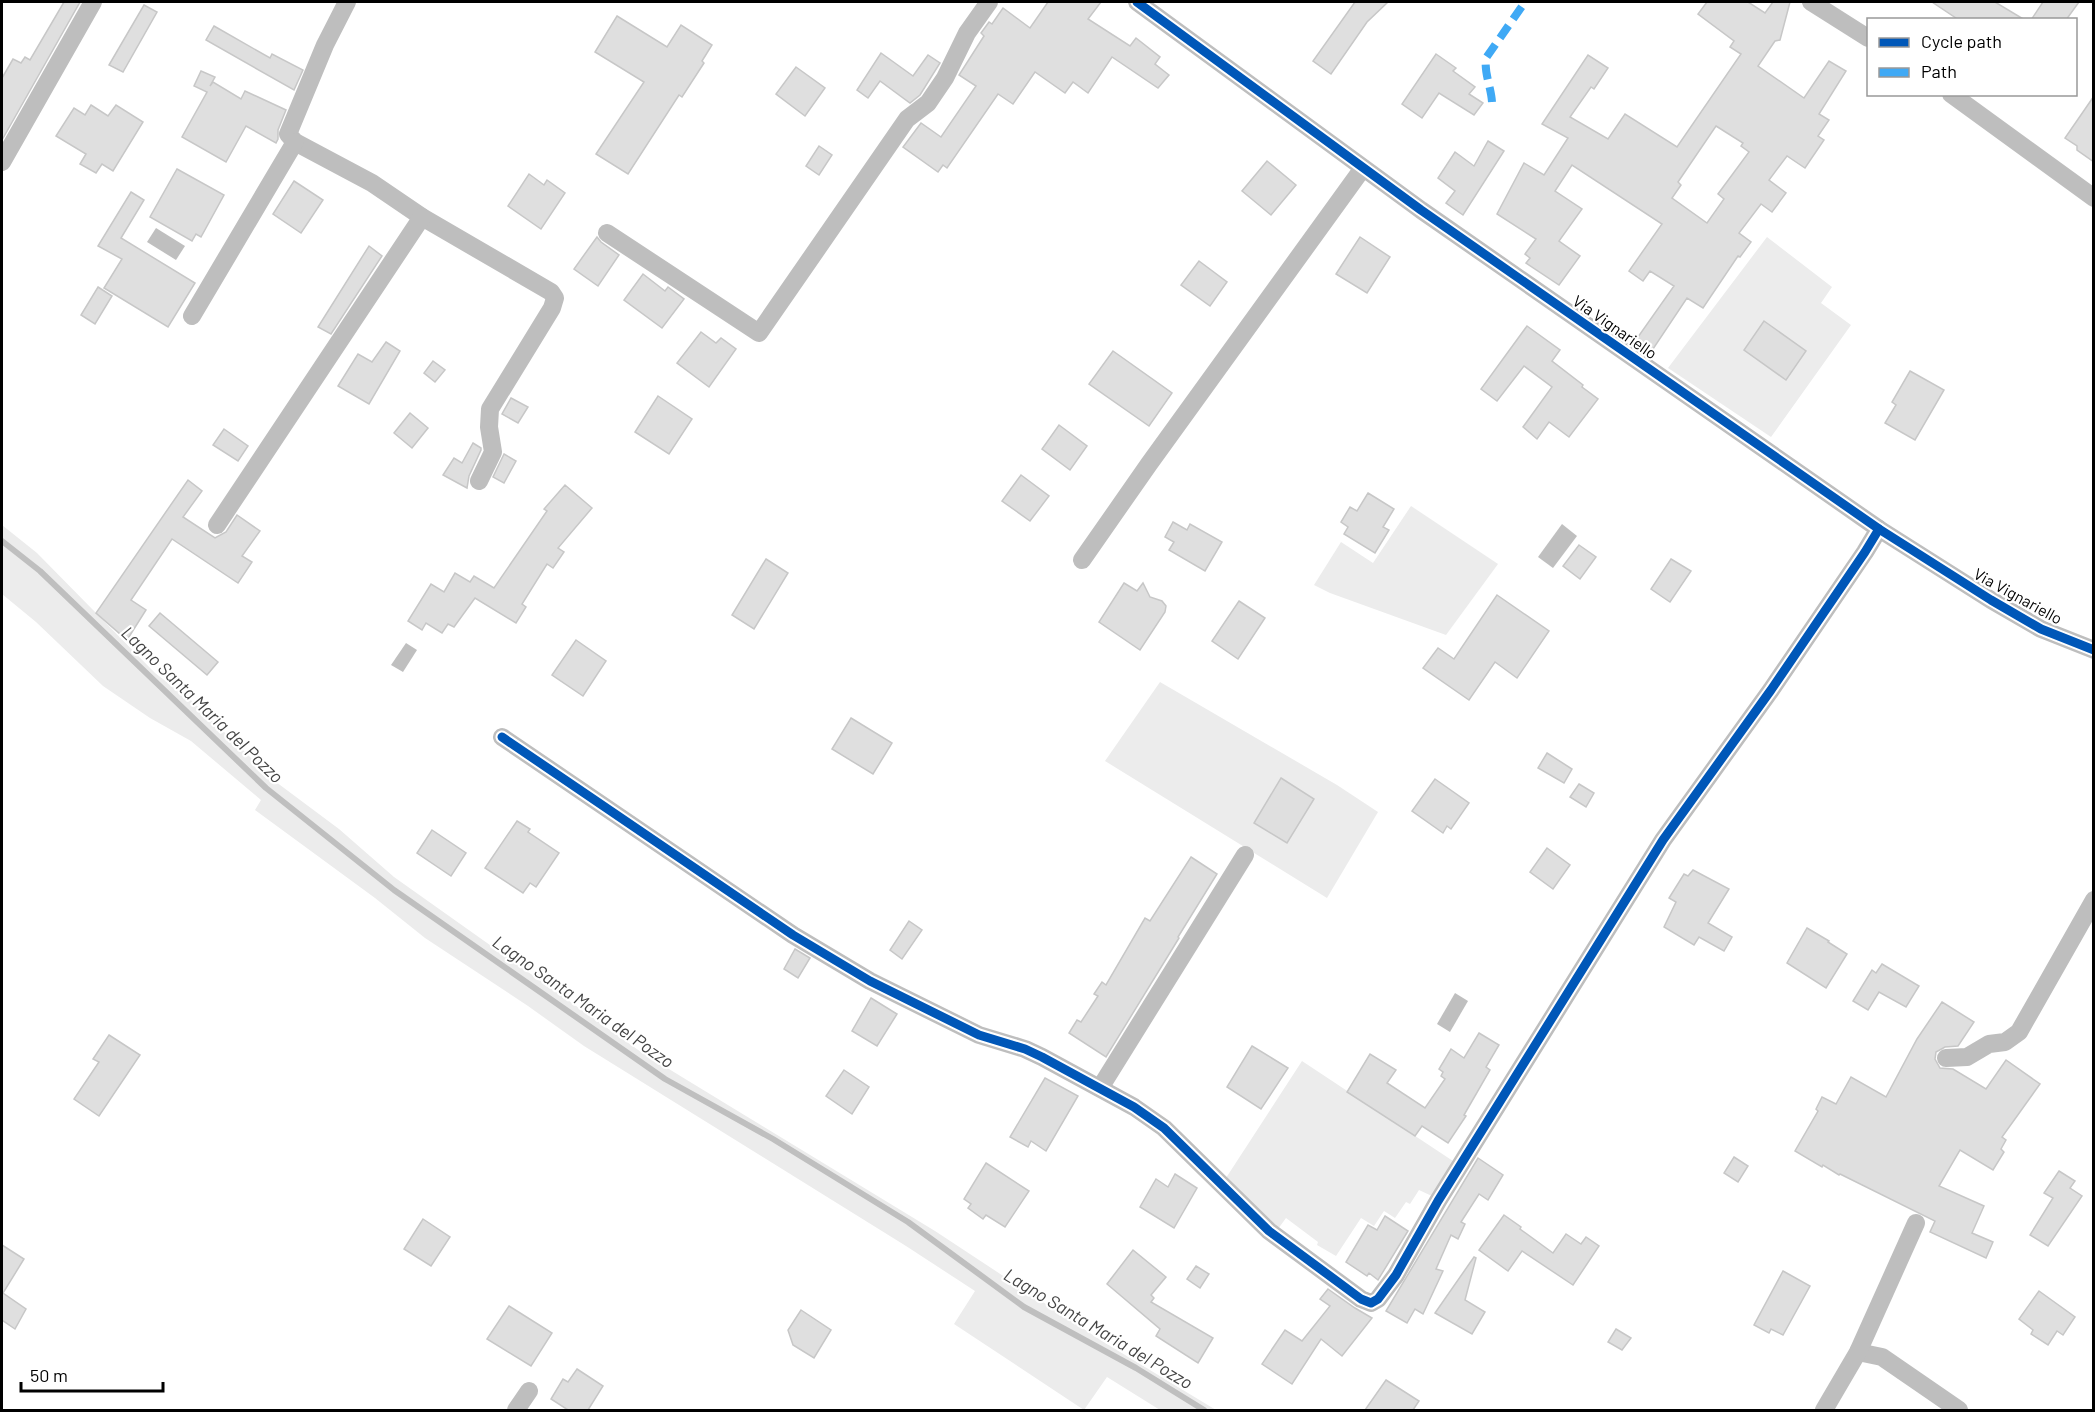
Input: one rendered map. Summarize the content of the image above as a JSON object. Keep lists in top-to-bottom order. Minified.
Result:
{"streets":{"street":["Via Vignariello"]},"water":["Lagno Santa Maria del Pozzo"],"legend":["Cycle path","Path"],"scale_bar":"50 m"}
